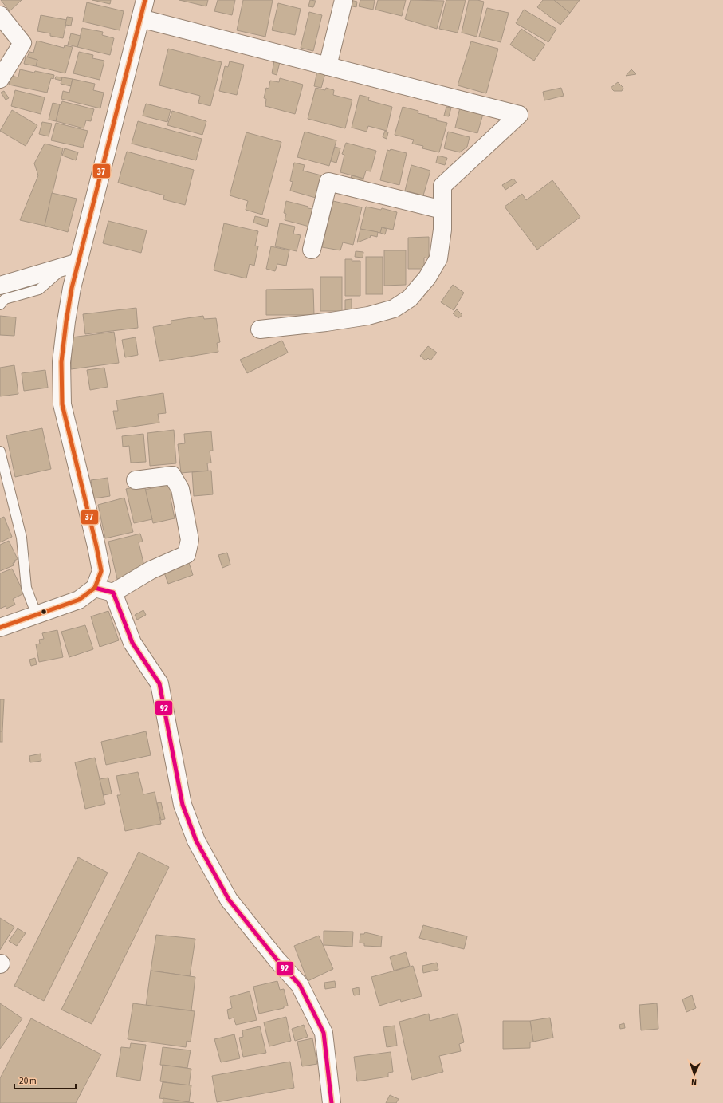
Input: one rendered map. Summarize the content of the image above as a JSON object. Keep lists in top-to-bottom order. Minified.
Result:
{"lines":["transit line 37","transit line 92"],"scale_bar":"20 m","north":"bottom"}
